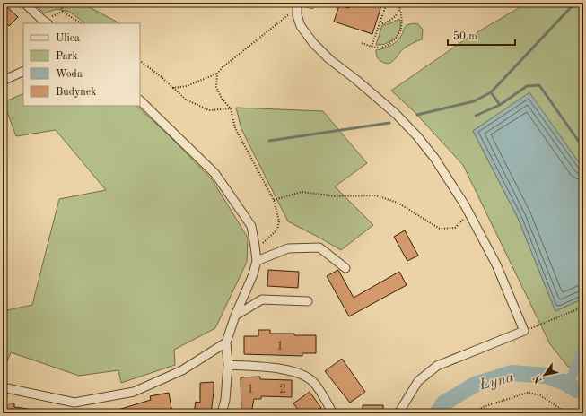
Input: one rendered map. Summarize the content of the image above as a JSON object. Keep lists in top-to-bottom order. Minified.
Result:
{"water":["Łyna"],"house_numbers":["1","1","2"],"legend":["Ulica","Park","Woda","Budynek"],"scale_bar":"50 m","north":"bottom left"}
